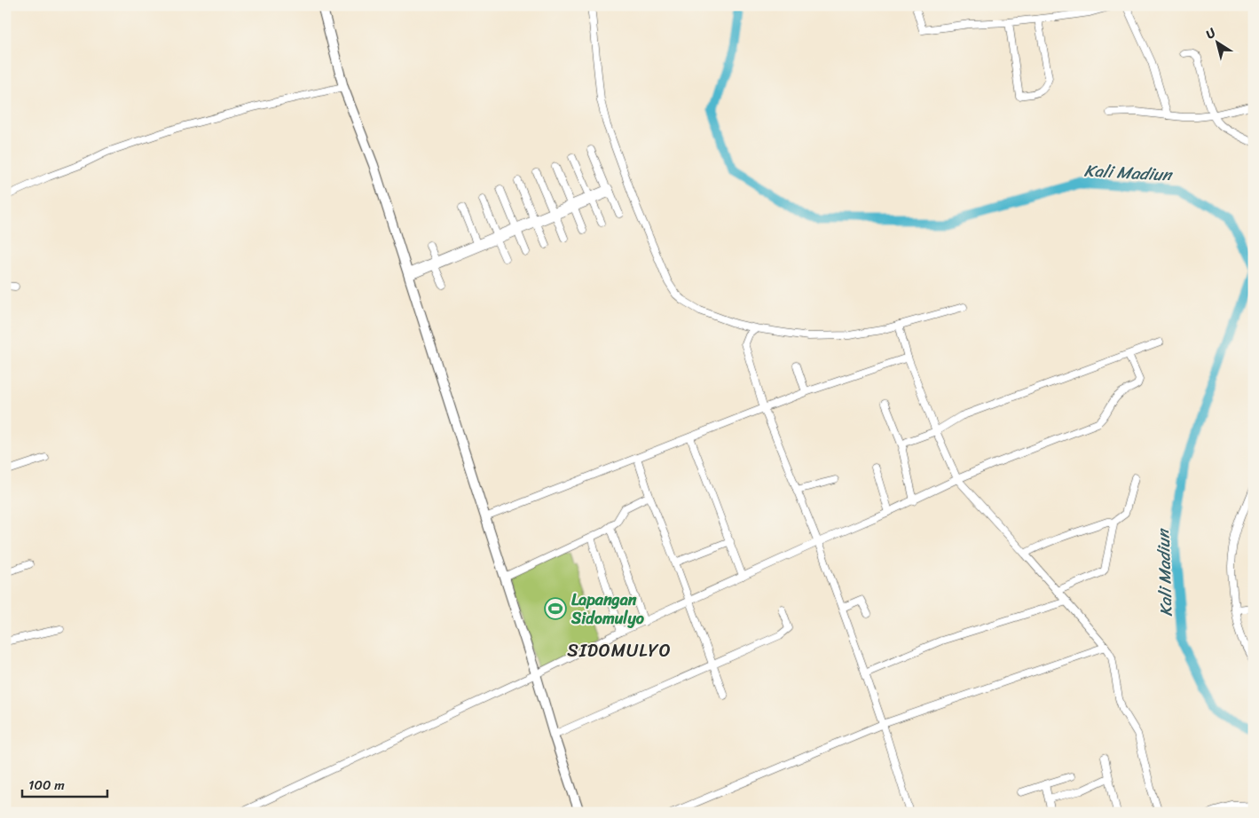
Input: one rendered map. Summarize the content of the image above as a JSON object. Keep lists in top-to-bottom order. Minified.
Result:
{"districts":["SIDOMULYO"],"water":["Kali Madiun"],"places":{"sports":["Lapangan Sidomulyo"]},"scale_bar":"100 m","north":"top left"}
